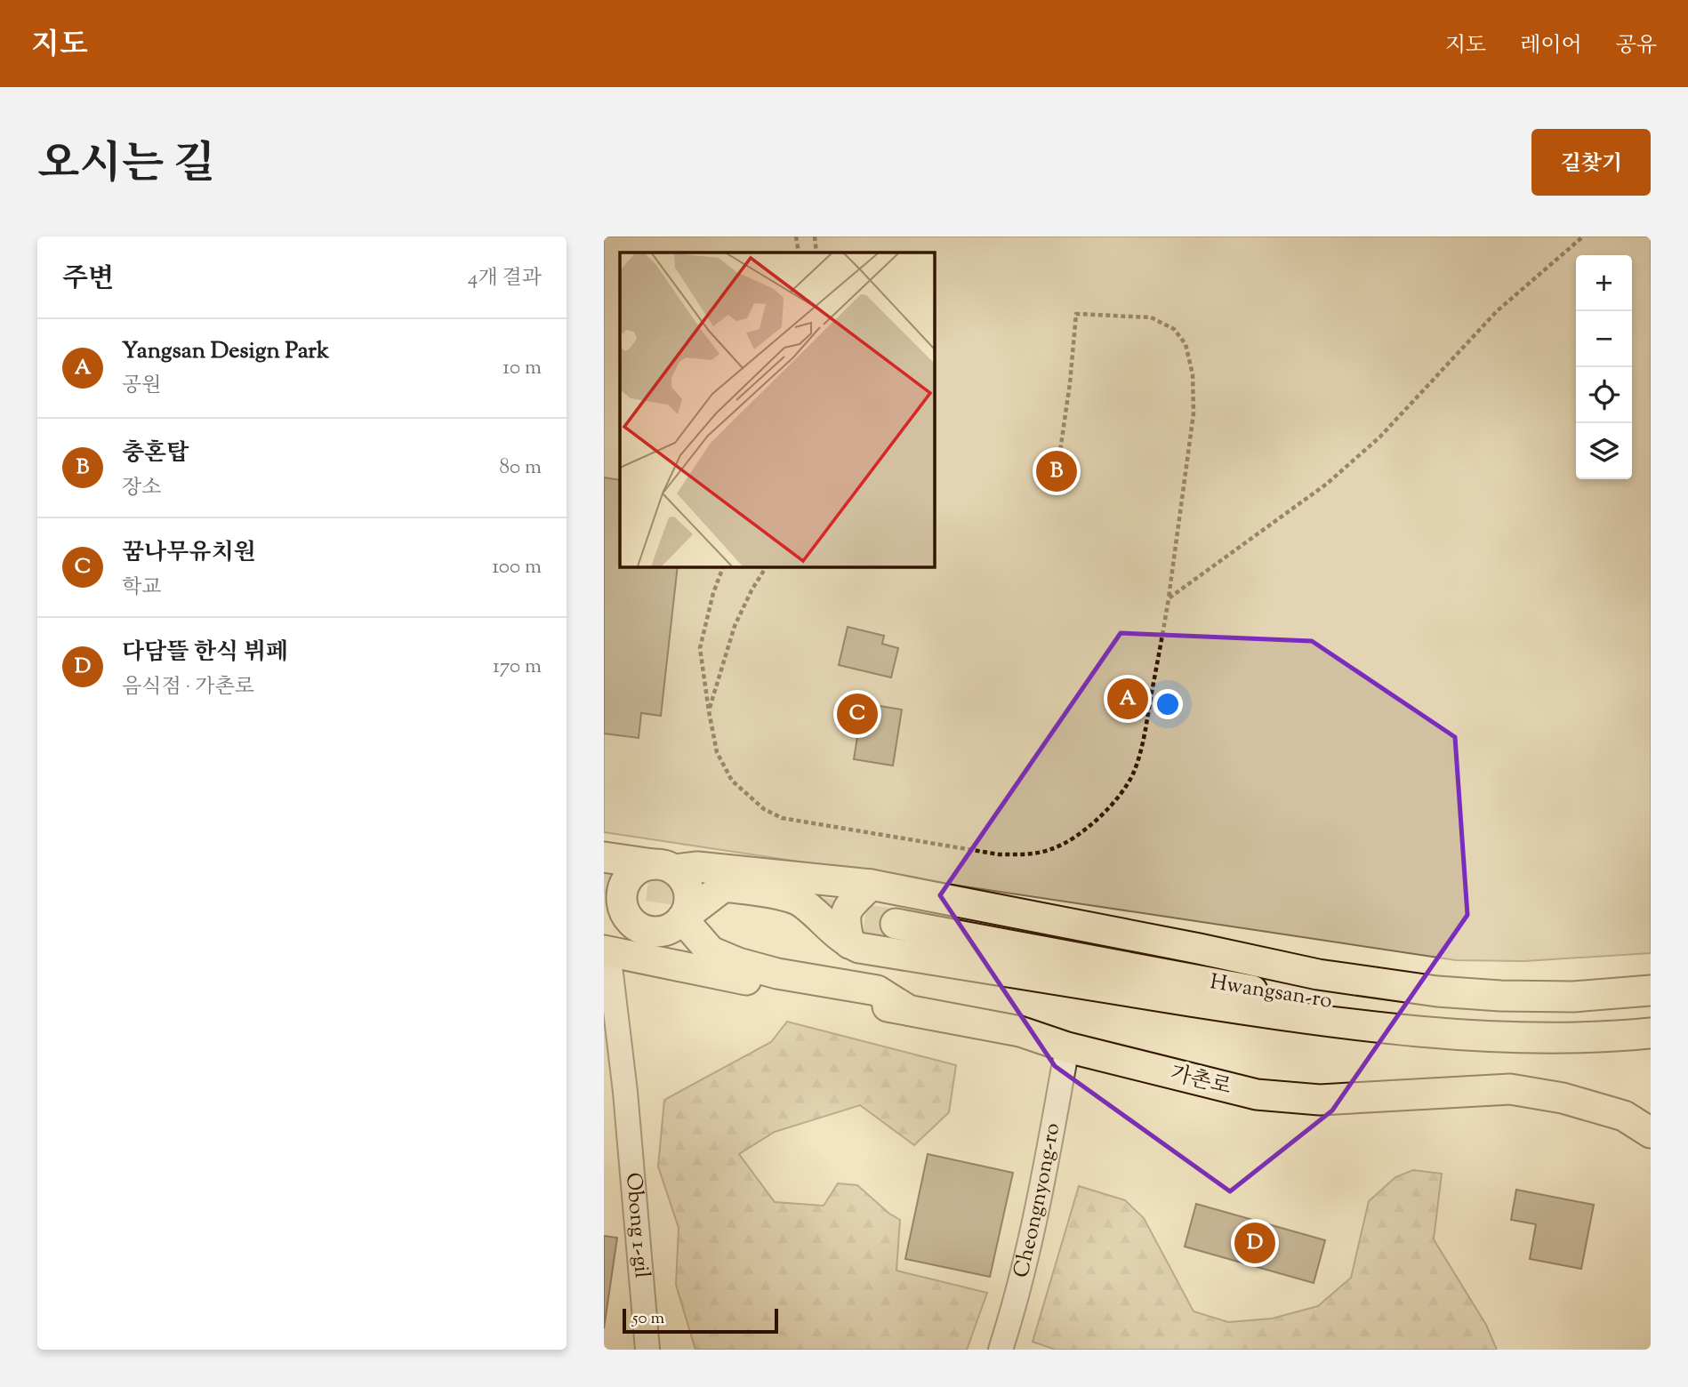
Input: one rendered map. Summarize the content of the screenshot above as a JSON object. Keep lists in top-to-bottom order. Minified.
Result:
{"streets":{"main road":["Hwangsan-ro","가촌로"],"street":["Cheongnyong-ro","Obong 1-gil"]},"crossings":[["가촌로","Cheongnyong-ro"],["가촌로","Obong 1-gil"]],"scale_bar":"50 m","page":{"header":"지도","nav":["지도","레이어","공유"],"title":"오시는 길","buttons":"길찾기","heading":["주변","4개 결과"],"map_buttons":["+","−"],"list":[{"mark":"A","name":"Yangsan Design Park","note":"공원","value":"10 m"},{"mark":"B","name":"충혼탑","note":"장소","value":"80 m"},{"mark":"C","name":"꿈나무유치원","note":"학교","value":"100 m"},{"mark":"D","name":"다담뜰 한식 뷔페","note":"음식점 · 가촌로","value":"170 m"}],"pins":["B","A","C","D"],"scale":"50 m"}}
